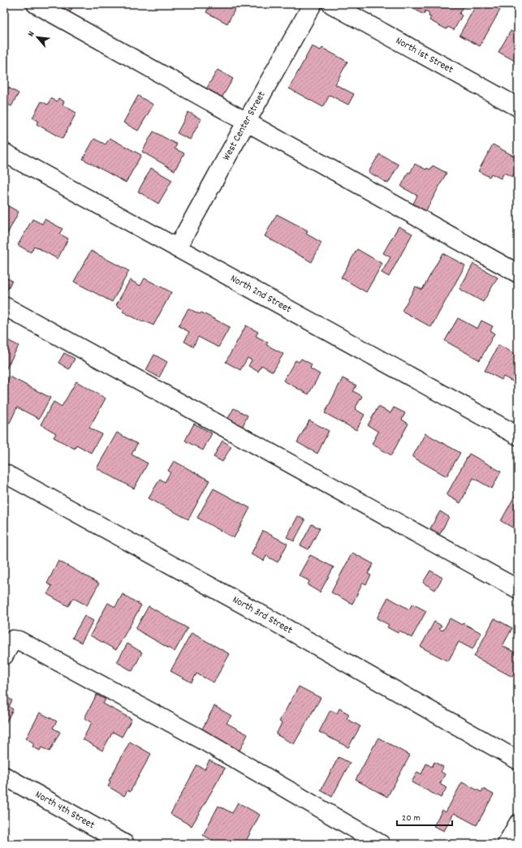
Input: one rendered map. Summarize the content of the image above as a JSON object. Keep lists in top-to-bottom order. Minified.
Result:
{"streets":{"street":["North 1st Street","West Center Street","North 2nd Street","North 3rd Street","North 4th Street"]},"crossings":[["West Center Street","North 2nd Street"]],"scale_bar":"20 m","north":"top left"}
